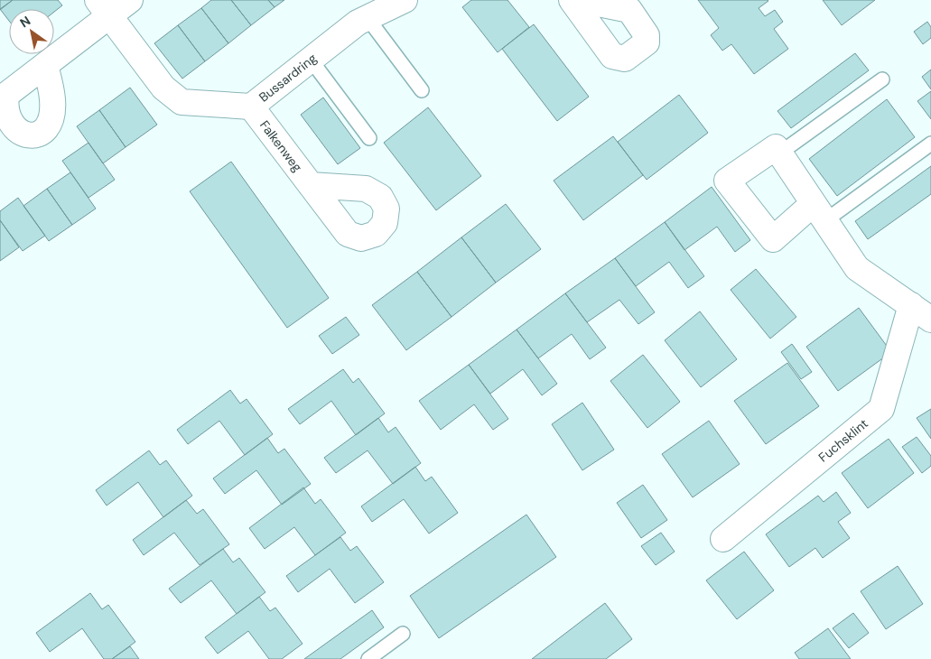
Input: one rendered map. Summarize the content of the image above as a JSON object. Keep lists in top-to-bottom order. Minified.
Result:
{"streets":{"street":["Bussardring","Falkenweg","Fuchsklint"]},"crossings":[["Bussardring","Falkenweg"]],"north":"top left"}
